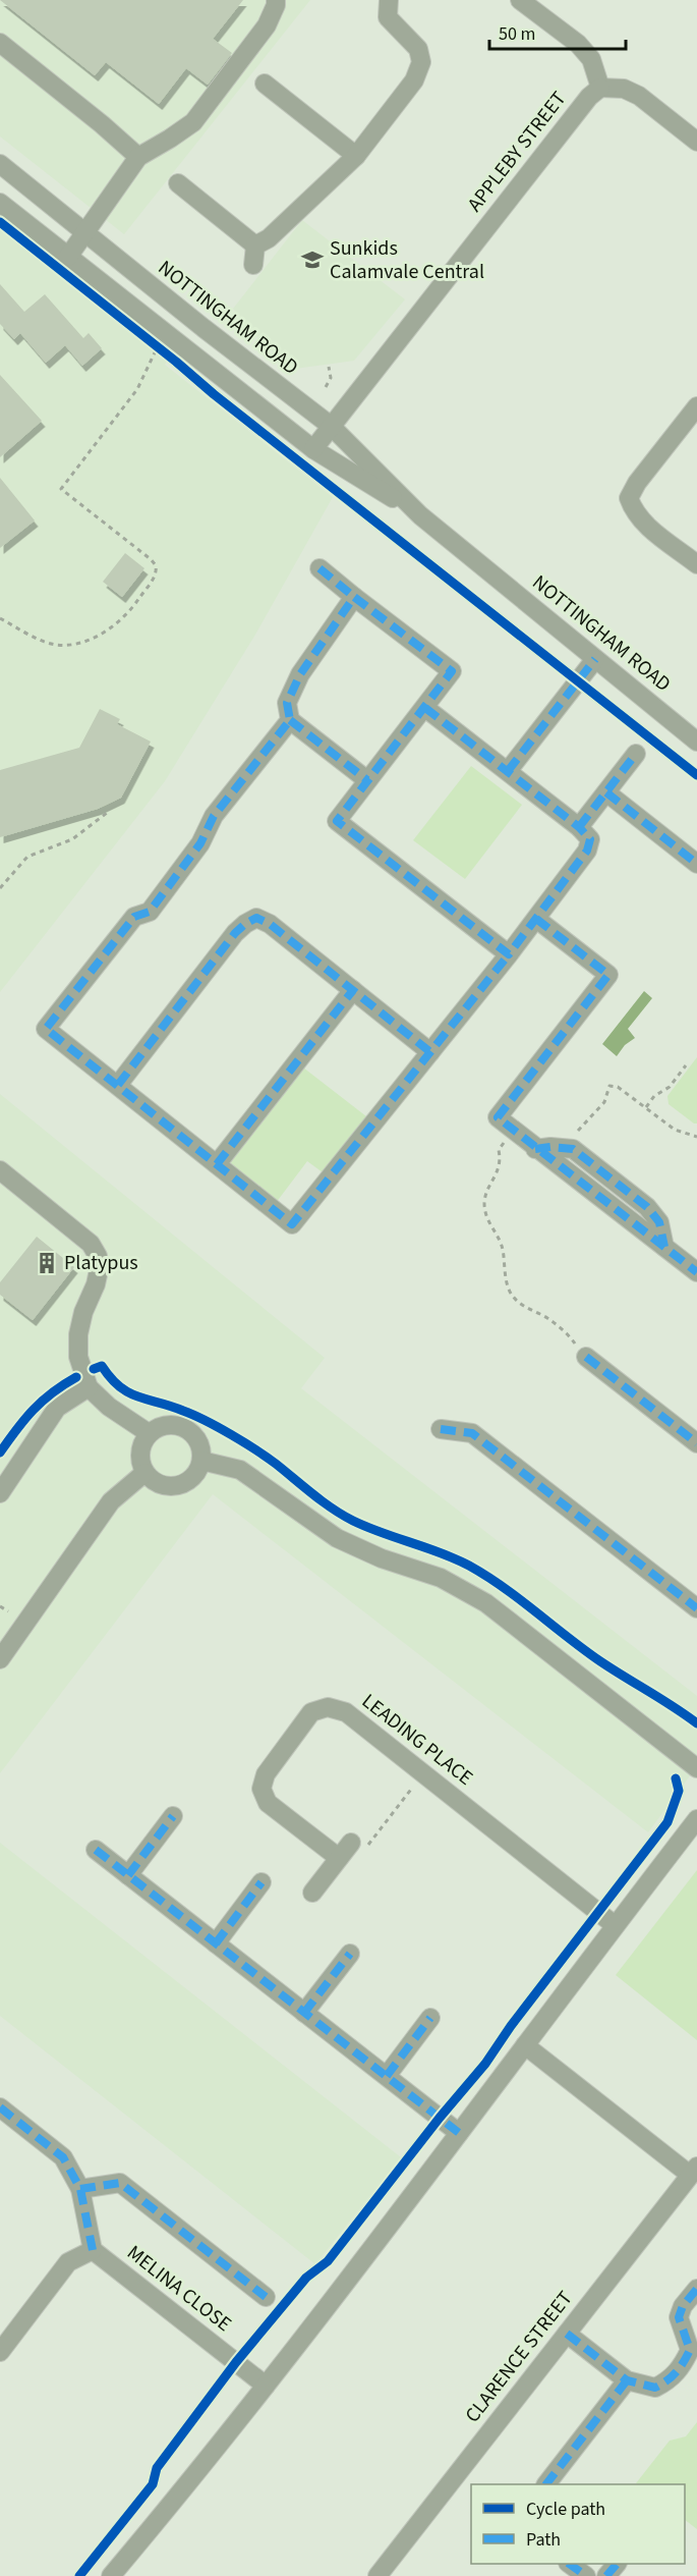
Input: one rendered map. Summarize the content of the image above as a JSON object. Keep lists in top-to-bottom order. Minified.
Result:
{"streets":{"street":["APPLEBY STREET","NOTTINGHAM ROAD","LEADING PLACE","MELINA CLOSE","CLARENCE STREET"]},"crossings":[["APPLEBY STREET","NOTTINGHAM ROAD"]],"places":{"school or university":["Sunkids Calamvale Central"],"building":["Platypus"]},"legend":["Cycle path","Path"],"scale_bar":"50 m"}
